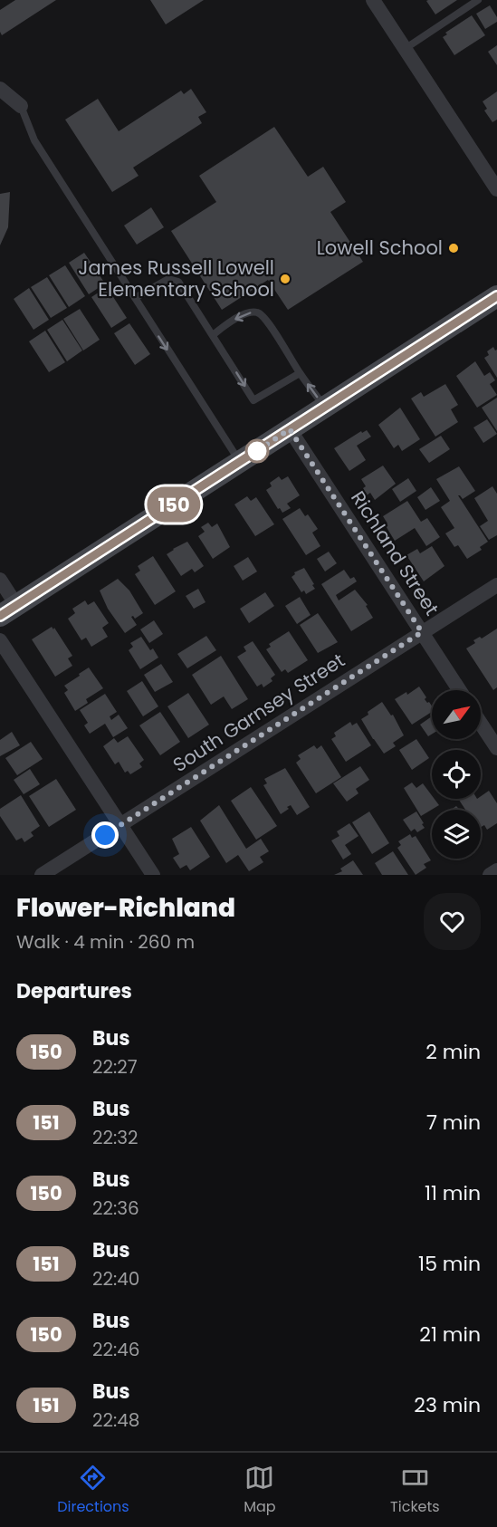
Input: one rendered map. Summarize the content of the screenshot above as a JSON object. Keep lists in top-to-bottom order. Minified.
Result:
{"streets":{"street":["Richland Street","South Garnsey Street"]},"crossings":[["Richland Street","South Garnsey Street"]],"places":["Lowell School","James Russell Lowell Elementary School"],"lines":["bus line 150"],"north":"top right","page":{"on_map":"150","heading":[["Flower-Richland","Walk · 4 min · 260 m"],"Departures"],"list":[{"mark":"150","name":"Bus","note":"22:27","value":"2 min"},{"mark":"151","name":"Bus","note":"22:32","value":"7 min"},{"mark":"150","name":"Bus","note":"22:36","value":"11 min"},{"mark":"151","name":"Bus","note":"22:40","value":"15 min"},{"mark":"150","name":"Bus","note":"22:46","value":"21 min"},{"mark":"151","name":"Bus","note":"22:48","value":"23 min"}],"tabs":["Directions","Map","Tickets"]}}
